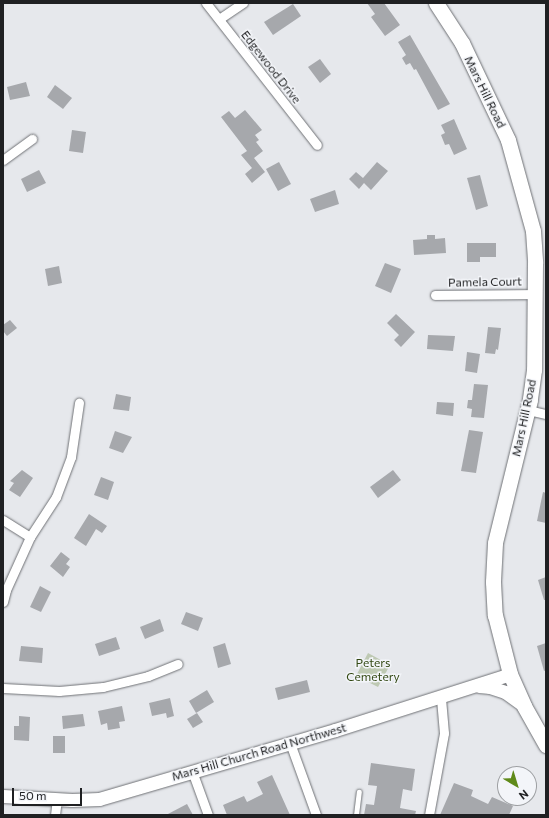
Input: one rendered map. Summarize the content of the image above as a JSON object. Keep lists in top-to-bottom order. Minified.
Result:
{"streets":{"main road":["Mars Hill Road"],"street":["Edgewood Drive","Pamela Court","Mars Hill Church Road Northwest"]},"crossings":[["Mars Hill Road","Pamela Court"],["Mars Hill Road","Mars Hill Church Road Northwest"]],"parks":["Peters Cemetery"],"scale_bar":"50 m","north":"bottom right"}
